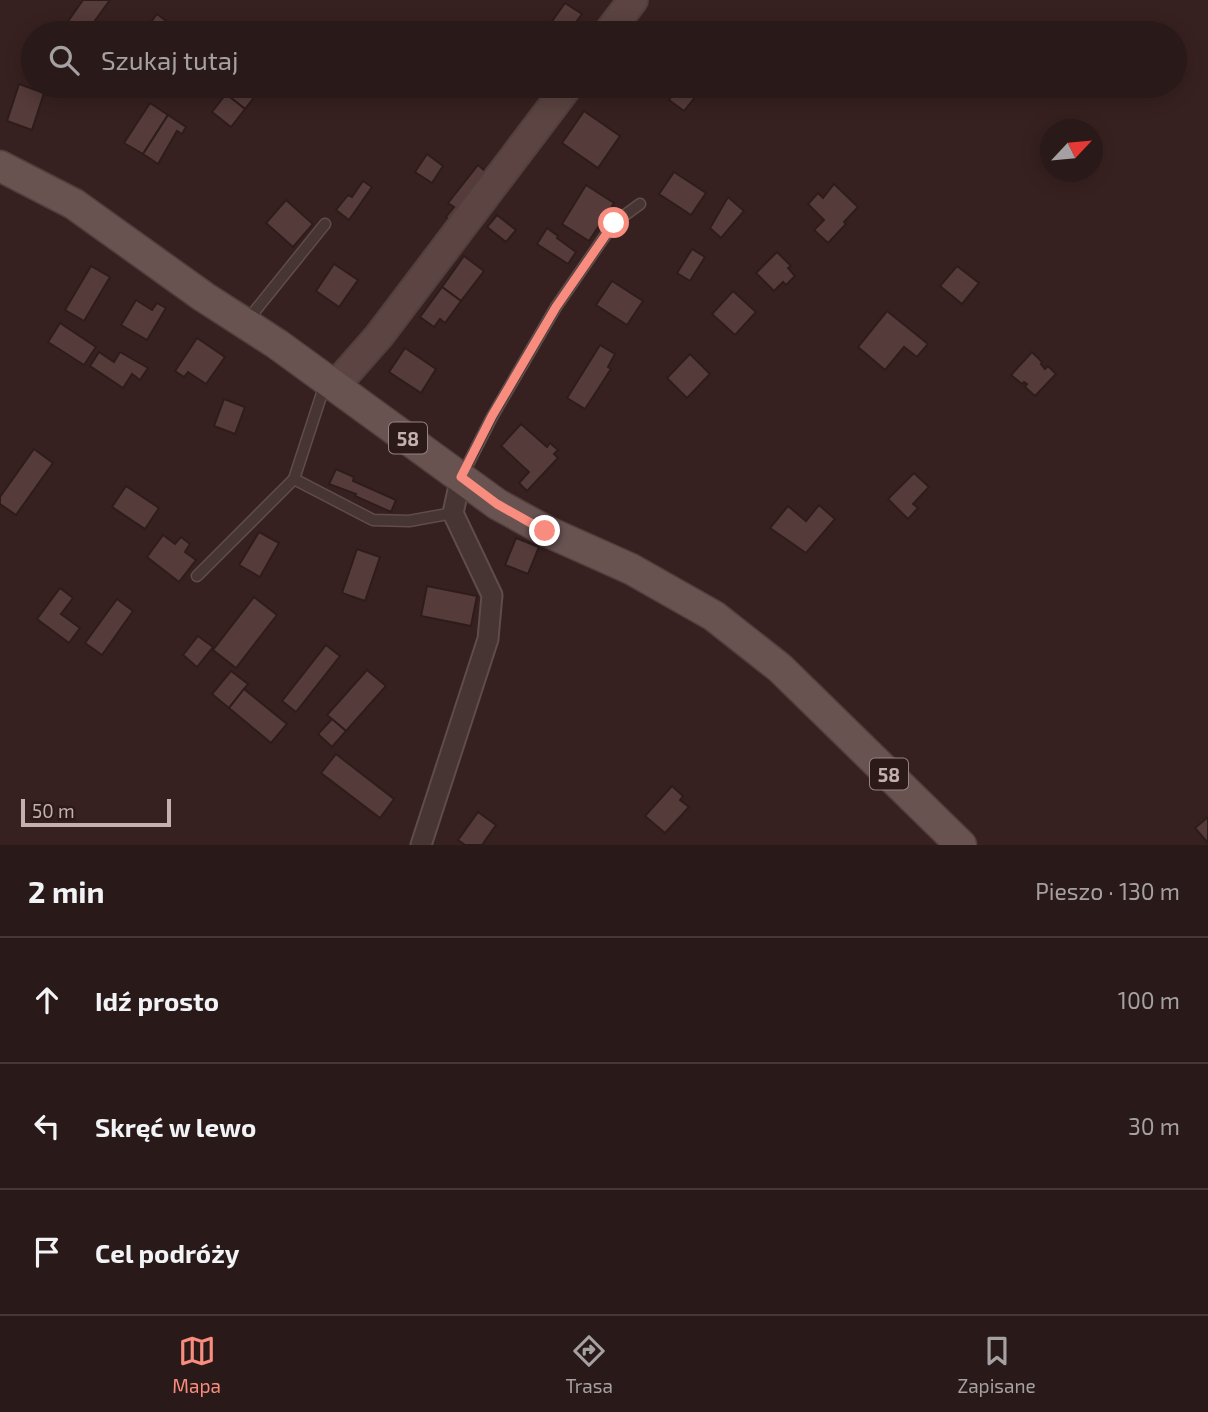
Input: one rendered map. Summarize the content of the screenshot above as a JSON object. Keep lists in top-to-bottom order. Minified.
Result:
{"streets":{"main road":["58"]},"scale_bar":"50 m","north":"top right","page":{"search":"Szukaj tutaj","scale":"50 m","heading":["2 min","Pieszo · 130 m"],"list":[["Idź prosto","100 m"],["Skręć w lewo","30 m"],"Cel podróży"],"nav":["Mapa","Trasa","Zapisane"]}}
